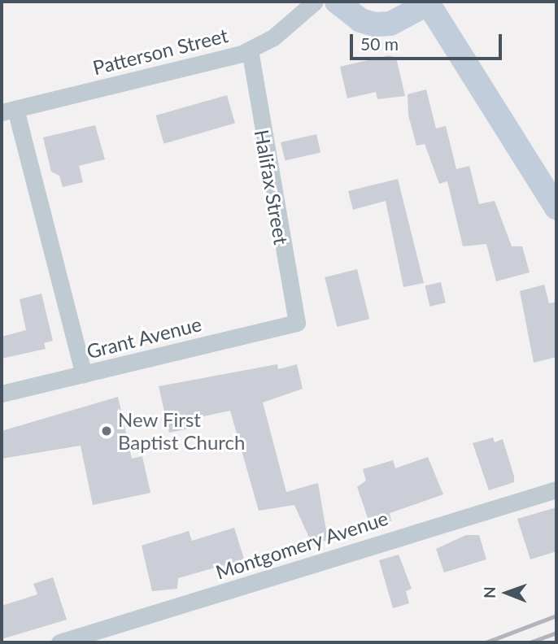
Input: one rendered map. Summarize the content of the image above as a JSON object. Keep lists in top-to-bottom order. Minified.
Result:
{"streets":{"street":["Patterson Street","Halifax Street","Grant Avenue","Montgomery Avenue"]},"crossings":[["Patterson Street","Halifax Street"],["Halifax Street","Grant Avenue"]],"places":["New First Baptist Church"],"scale_bar":"50 m","north":"left"}
